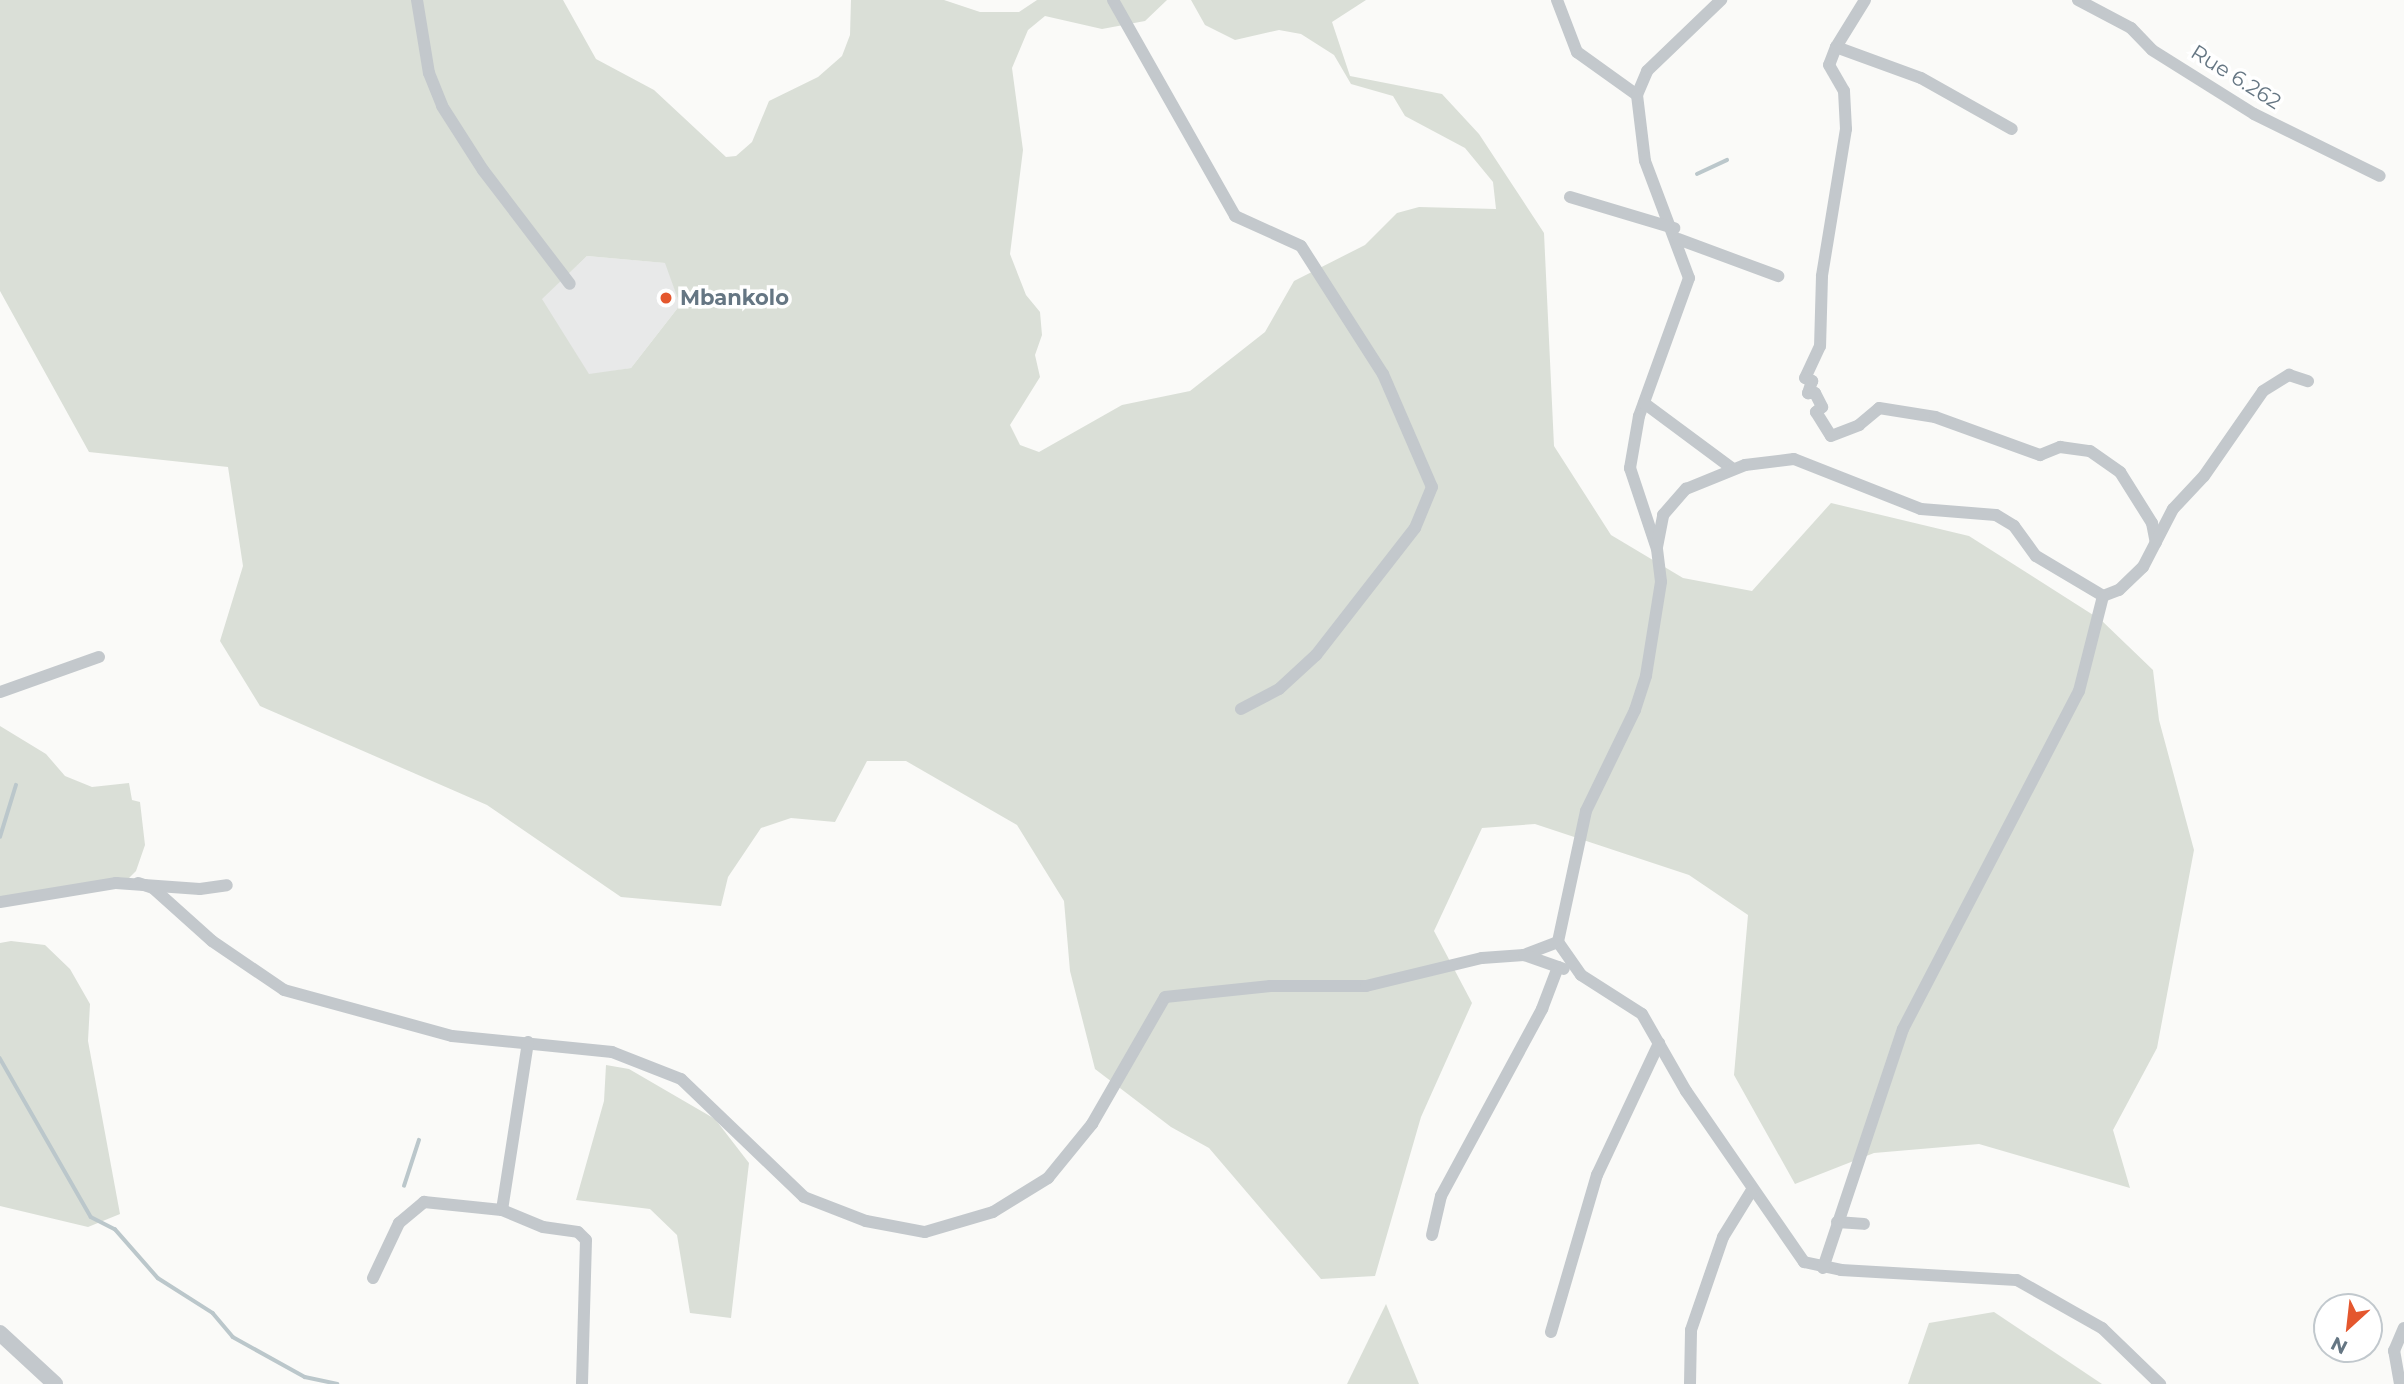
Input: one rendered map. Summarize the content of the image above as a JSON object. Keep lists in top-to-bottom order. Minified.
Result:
{"streets":{"street":["Rue 6.262"]},"places":["Mbankolo"],"north":"bottom left"}
